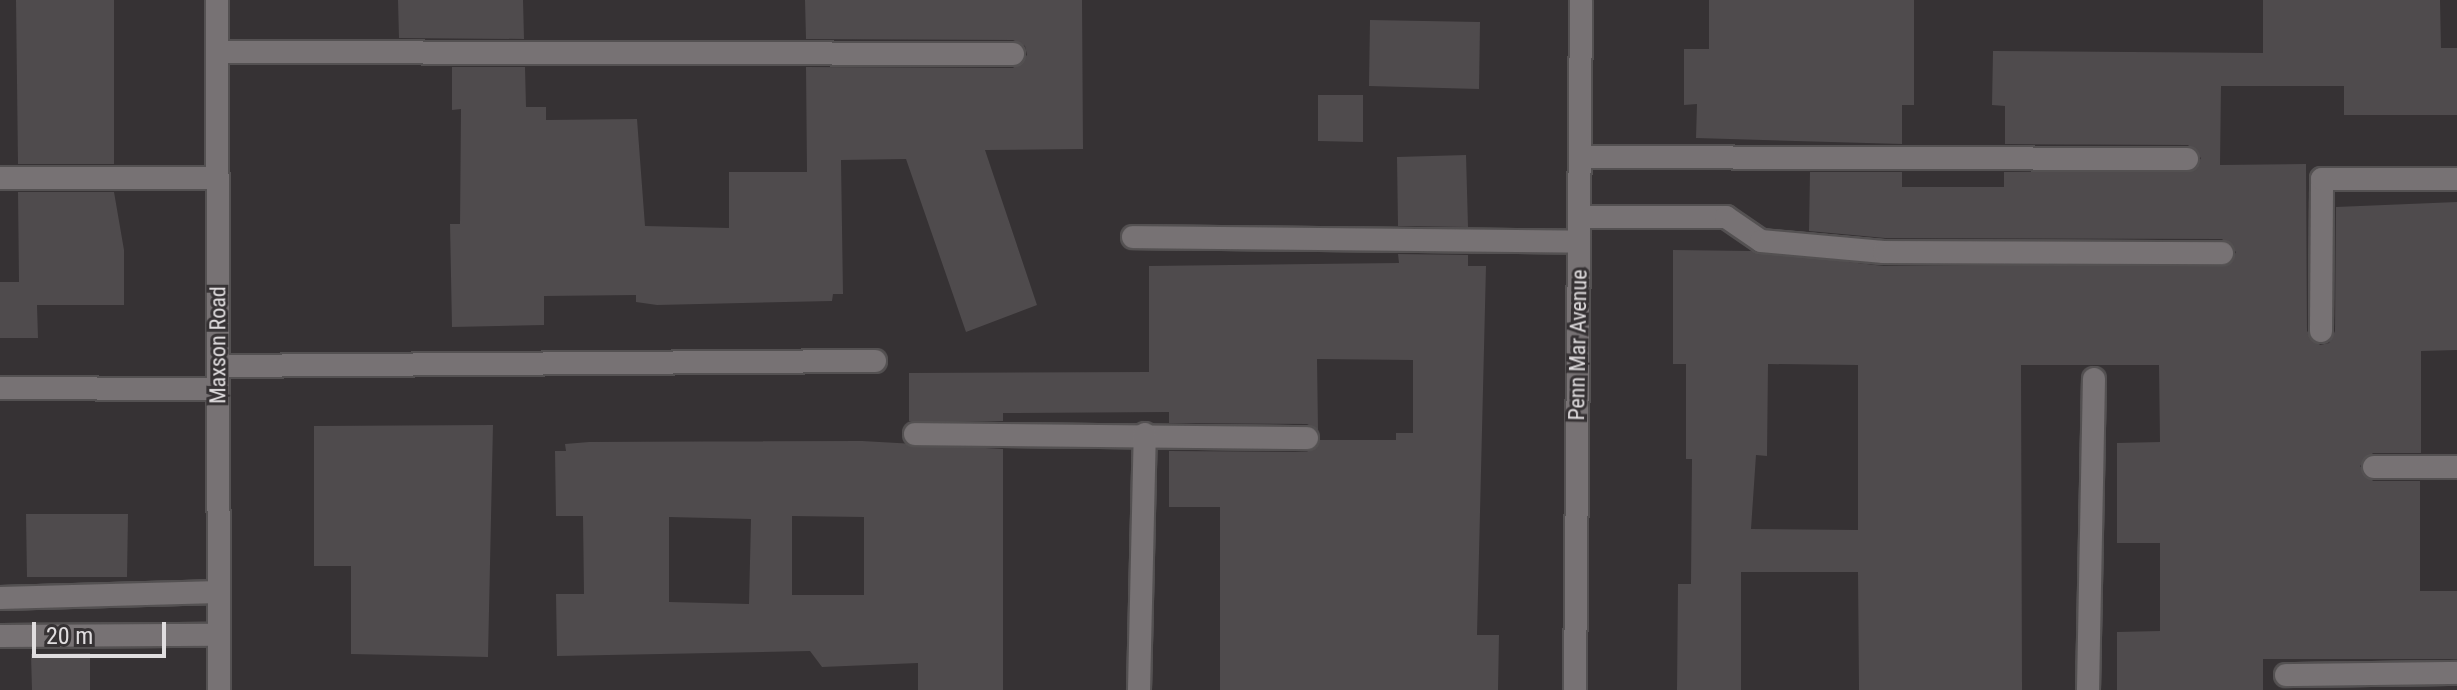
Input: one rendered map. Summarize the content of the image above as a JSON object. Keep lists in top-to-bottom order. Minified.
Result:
{"streets":{"street":["Maxson Road","Penn Mar Avenue"]},"scale_bar":"20 m"}
